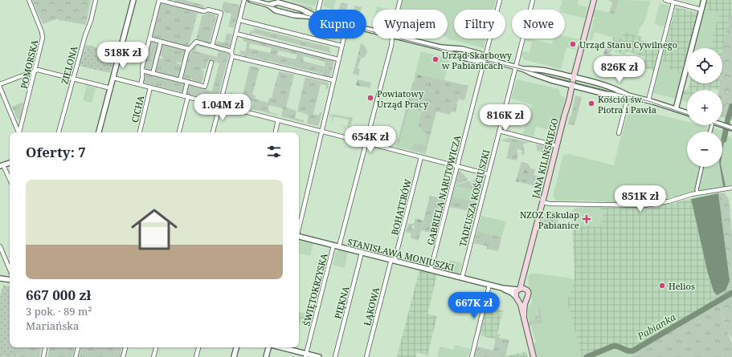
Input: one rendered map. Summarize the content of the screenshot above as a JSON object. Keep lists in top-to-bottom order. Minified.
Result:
{"streets":{"main road":["JANA KILIŃSKIEGO"],"street":["POMORSKA","ZIELONA","CICHA","GABRIELA NARUTOWICZA","TADEUSZA KOŚCIUSZKI","BOHATERÓW","STANISŁAWA MONIUSZKI","ŚWIĘTOKRZYSKA","PIĘKNA","ŁĄKOWA"]},"crossings":[["JANA KILIŃSKIEGO","STANISŁAWA MONIUSZKI"],["GABRIELA NARUTOWICZA","STANISŁAWA MONIUSZKI"],["TADEUSZA KOŚCIUSZKI","STANISŁAWA MONIUSZKI"],["BOHATERÓW","STANISŁAWA MONIUSZKI"],["BOHATERÓW","ŁĄKOWA"],["STANISŁAWA MONIUSZKI","ŚWIĘTOKRZYSKA"],["STANISŁAWA MONIUSZKI","PIĘKNA"],["STANISŁAWA MONIUSZKI","ŁĄKOWA"]],"water":["Pabianka"],"places":{"other":["Urząd Stanu Cywilnego","Urząd Skarbowy w Pabianicach","Powiatowy Urząd Pracy","Kościół św. Piotra i Pawła","Helios"],"health":["NZOZ Eskulap Pabianice"]},"page":{"chip":["Kupno","Wynajem","Filtry","Nowe"],"price":["518K zł","826K zł","1.04M zł","816K zł","654K zł","851K zł","667K zł"],"map_buttons":["+","−"],"heading":"Oferty: 7","list":[{"name":"667 000 zł","note":"3 pok. · 89 m² · Mariańska"}]}}
